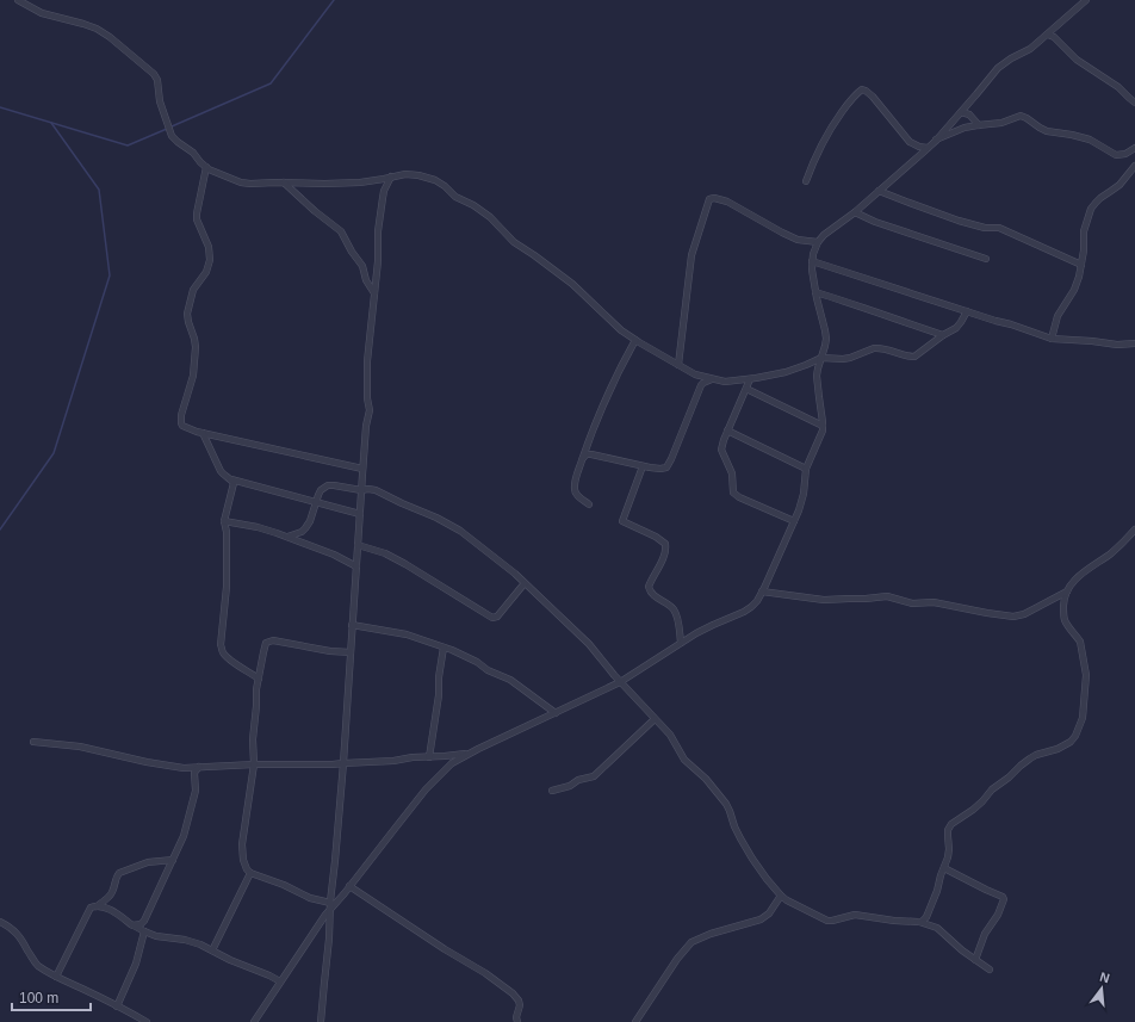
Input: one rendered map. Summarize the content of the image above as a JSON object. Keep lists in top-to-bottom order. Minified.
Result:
{"scale_bar":"100 m","north":"top"}
